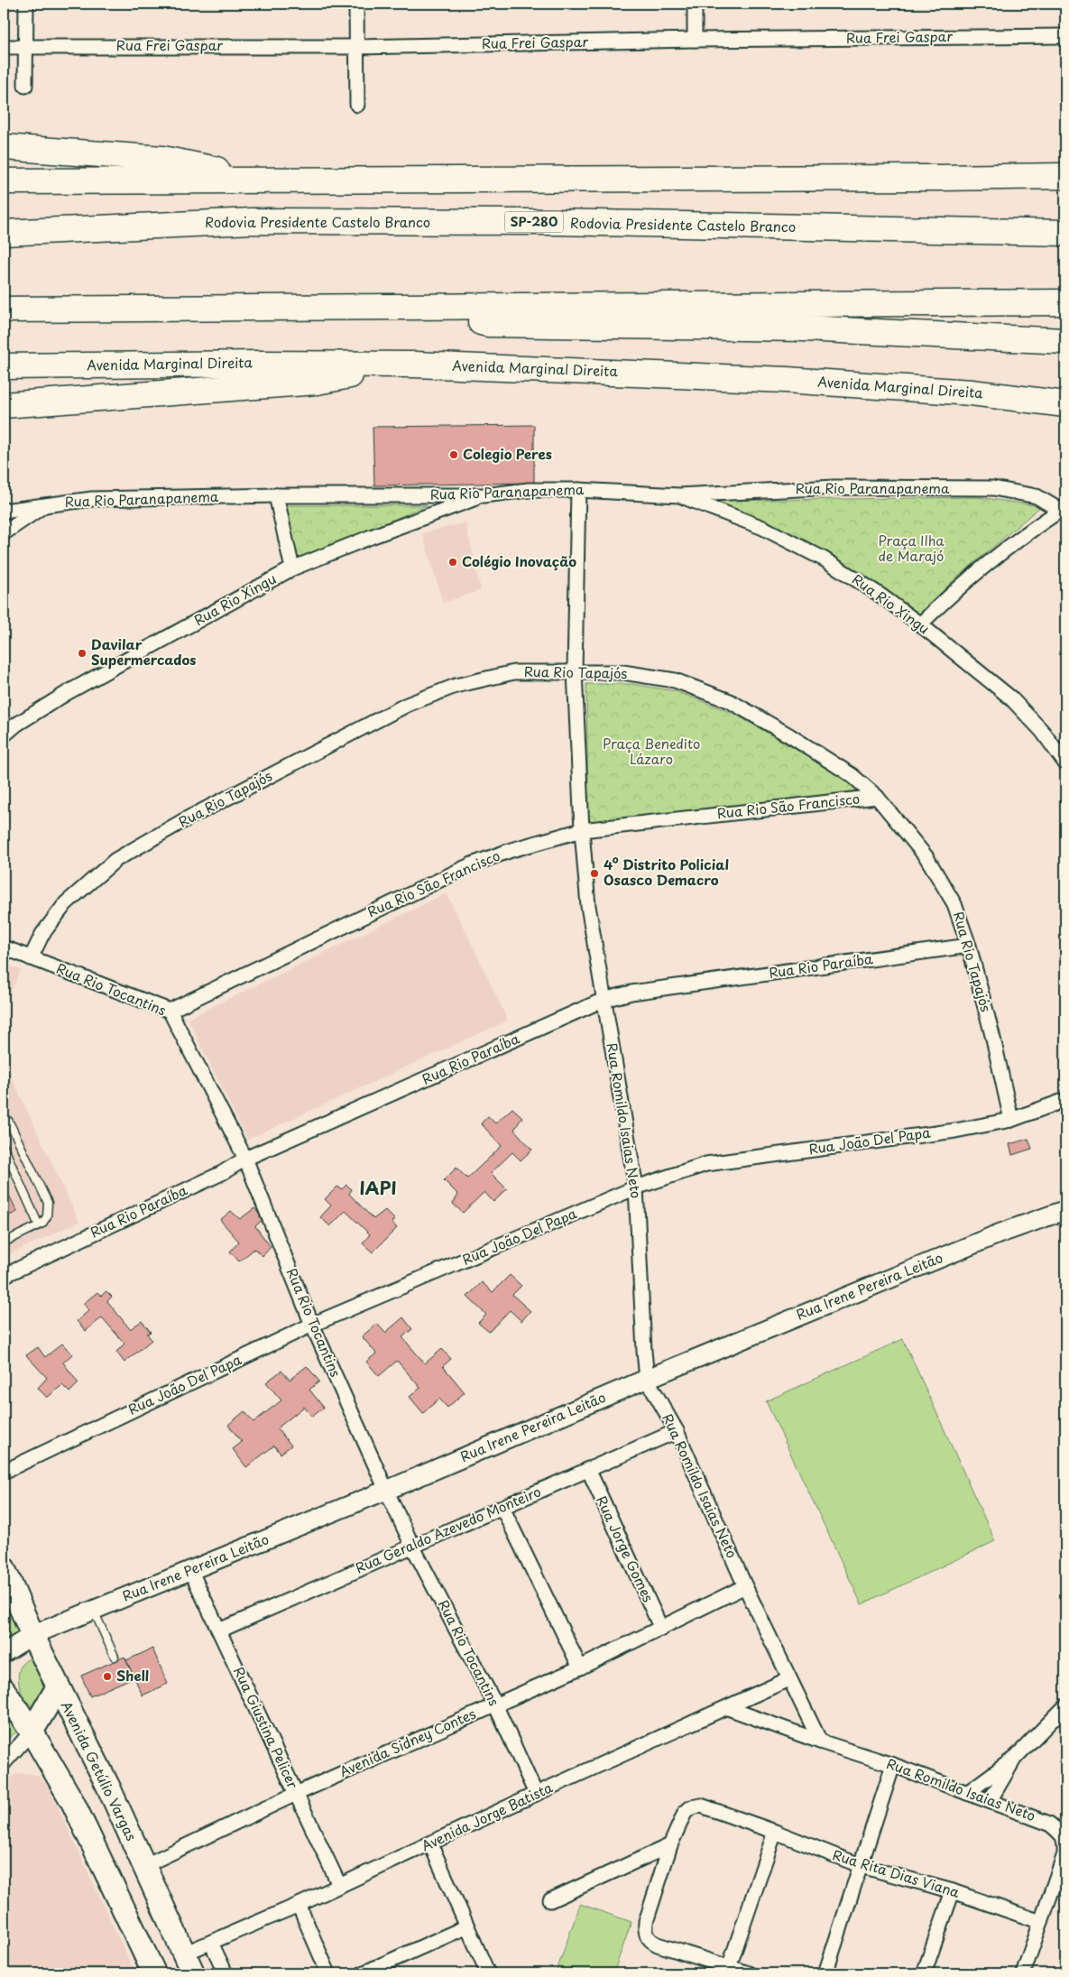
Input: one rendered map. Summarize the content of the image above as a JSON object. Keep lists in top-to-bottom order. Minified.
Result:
{"streets":{"highway":["SP-280","Rodovia Presidente Castelo Branco","Avenida Marginal Direita"],"main road":["Avenida Getúlio Vargas"],"street":["Rua Frei Gaspar","Rua Rio Paranapanema","Rua Rio Xingu","Rua Rio Tapajós","Rua Rio São Francisco","Rua Rio Paraíba","Rua Rio Tocantins","Rua Romildo Isaias Neto","Rua João Del Papa","Rua Irene Pereira Leitão","Rua Geraldo Azevedo Monteiro","Rua Jorge Gomes","Rua Giustina Pelicer","Avenida Sidney Contes","Avenida Jorge Batista","Rua Rita Dias Viana"]},"crossings":[["Rua Rio Paranapanema","Rua Rio Xingu"],["Rua Rio Paranapanema","Rua Romildo Isaias Neto"],["Rua Rio Tapajós","Rua Rio São Francisco"],["Rua Rio Tapajós","Rua Rio Paraíba"],["Rua Rio Tapajós","Rua Rio Tocantins"],["Rua Rio Tapajós","Rua Romildo Isaias Neto"],["Rua Rio Tapajós","Rua João Del Papa"],["Rua Rio São Francisco","Rua Rio Tocantins"],["Rua Rio São Francisco","Rua Romildo Isaias Neto"],["Rua Rio Paraíba","Rua Rio Tocantins"],["Rua Rio Paraíba","Rua Romildo Isaias Neto"],["Rua Rio Tocantins","Rua João Del Papa"],["Rua Rio Tocantins","Rua Irene Pereira Leitão"],["Rua Rio Tocantins","Rua Geraldo Azevedo Monteiro"],["Rua Rio Tocantins","Avenida Sidney Contes"],["Rua Rio Tocantins","Avenida Jorge Batista"],["Rua Romildo Isaias Neto","Rua João Del Papa"],["Rua Romildo Isaias Neto","Rua Irene Pereira Leitão"],["Rua Romildo Isaias Neto","Rua Geraldo Azevedo Monteiro"],["Rua Romildo Isaias Neto","Avenida Sidney Contes"],["Rua Romildo Isaias Neto","Avenida Jorge Batista"],["Rua Romildo Isaias Neto","Rua Rita Dias Viana"],["Rua Irene Pereira Leitão","Rua Giustina Pelicer"],["Rua Irene Pereira Leitão","Avenida Getúlio Vargas"],["Rua Geraldo Azevedo Monteiro","Rua Jorge Gomes"],["Rua Geraldo Azevedo Monteiro","Rua Giustina Pelicer"],["Rua Jorge Gomes","Avenida Sidney Contes"],["Rua Giustina Pelicer","Avenida Sidney Contes"],["Rua Giustina Pelicer","Avenida Jorge Batista"],["Avenida Sidney Contes","Avenida Getúlio Vargas"],["Avenida Getúlio Vargas","Avenida Jorge Batista"]],"districts":["IAPI"],"parks":["Praça Ilha de Marajó","Praça Benedito Lázaro"],"places":["Colegio Peres","Colégio Inovação","Davilar Supermercados","4º Distrito Policial Osasco Demacro","Shell"]}
